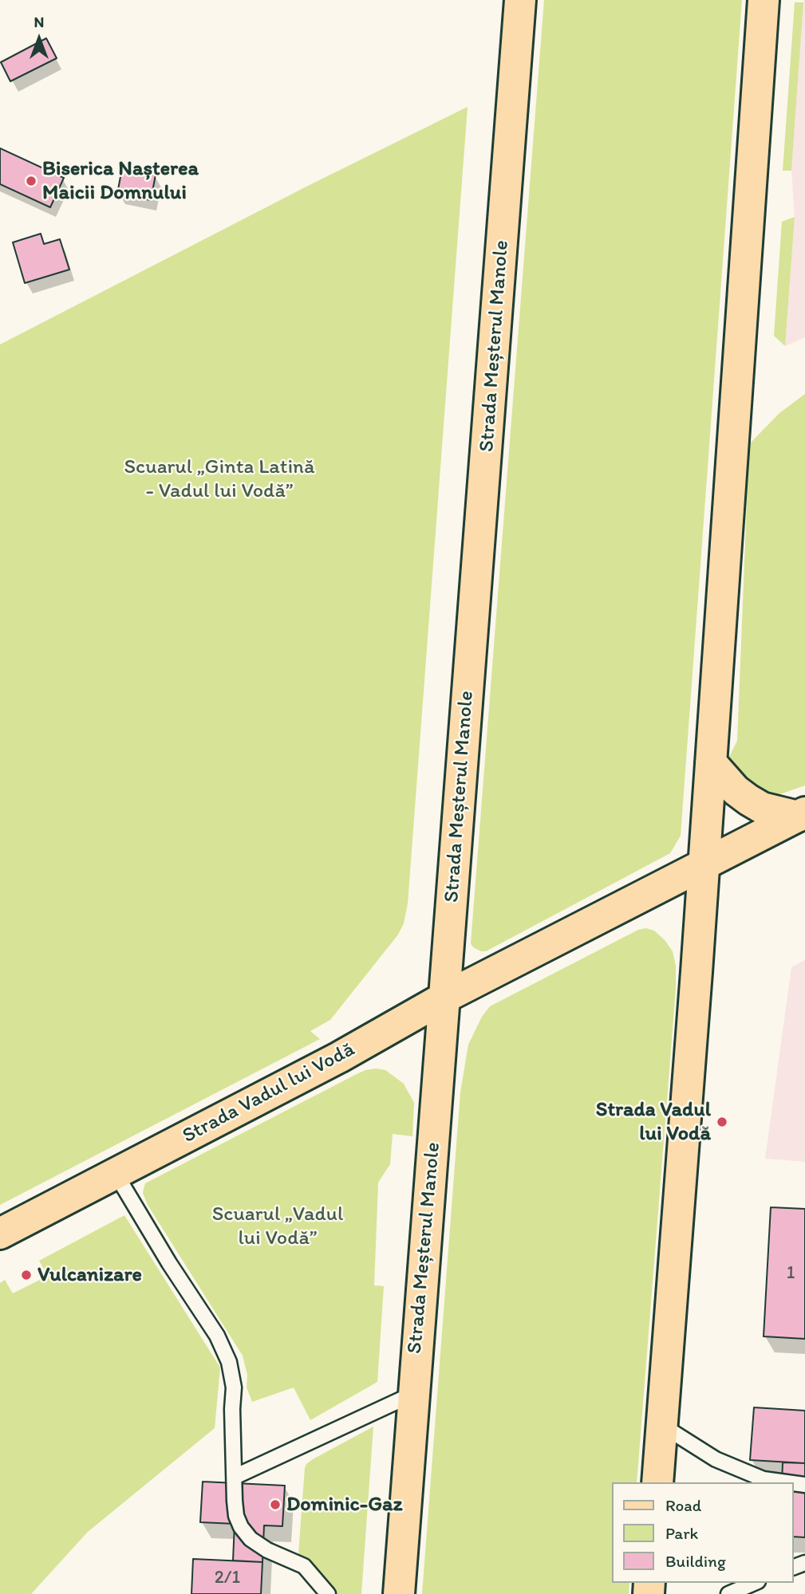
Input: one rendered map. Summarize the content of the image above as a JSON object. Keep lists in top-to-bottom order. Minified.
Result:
{"streets":{"main road":["Strada Meșterul Manole","Strada Vadul lui Vodă"]},"crossings":[["Strada Meșterul Manole","Strada Vadul lui Vodă"]],"parks":["Scuarul „Ginta Latină - Vadul lui Vodă”","Scuarul „Vadul lui Vodă”"],"places":["Biserica Nașterea Maicii Domnului","Strada Vadul lui Vodă","Vulcanizare","Dominic-Gaz"],"house_numbers":["1","2/1"],"legend":["Road","Park","Building"],"north":"top"}
